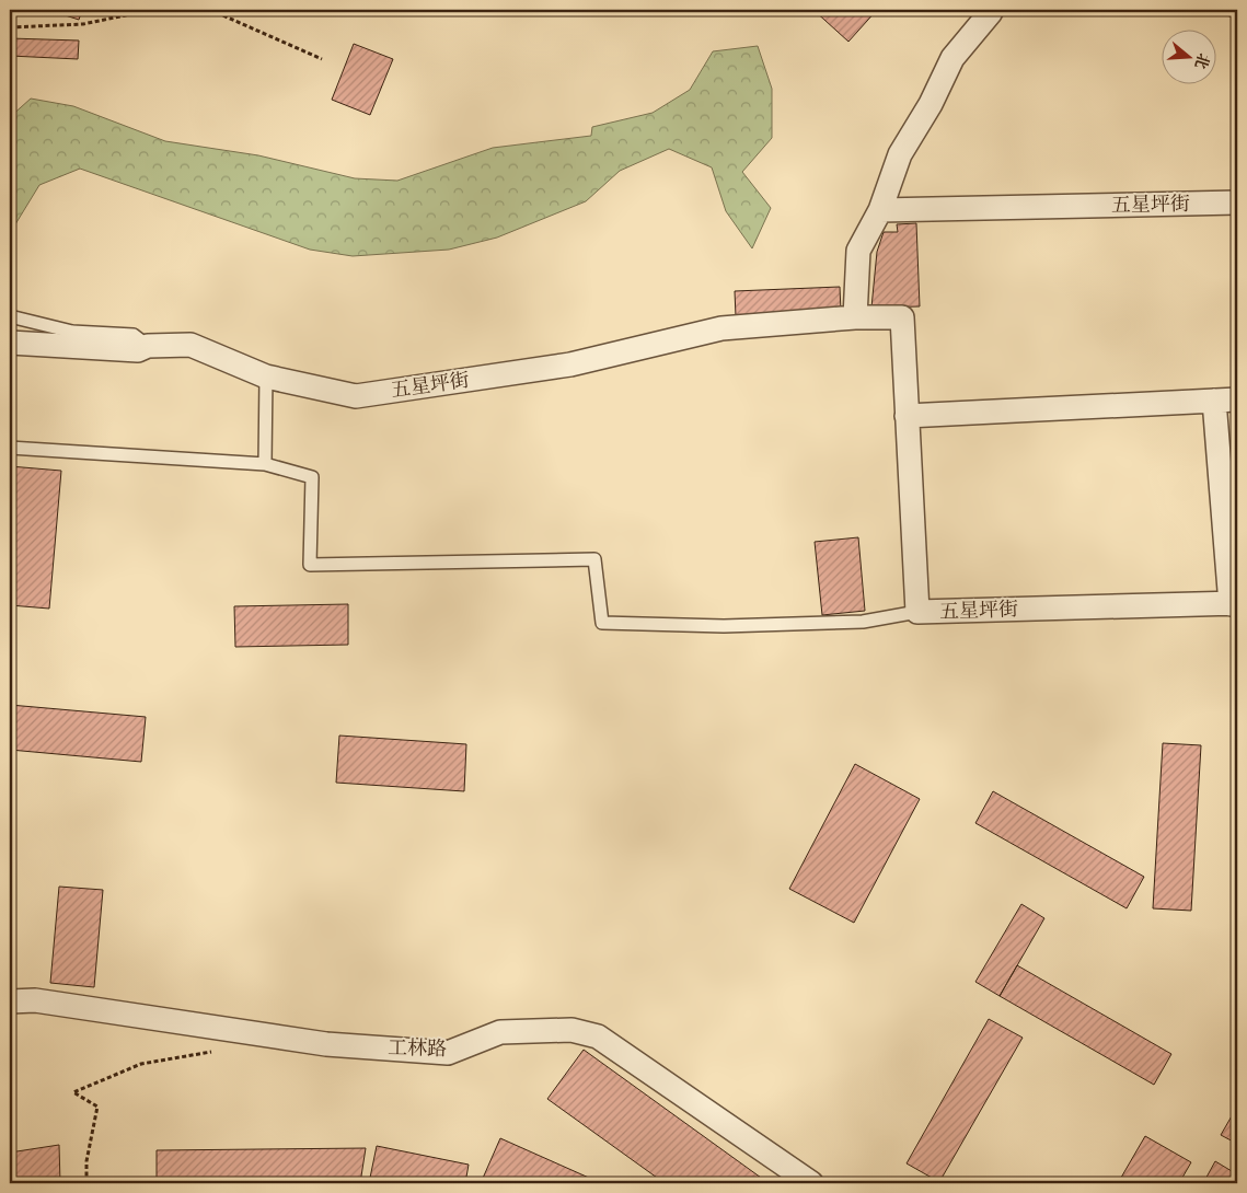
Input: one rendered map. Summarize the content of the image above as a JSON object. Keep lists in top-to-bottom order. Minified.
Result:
{"streets":{"street":["五星坪街","工林路"]},"north":"right"}
